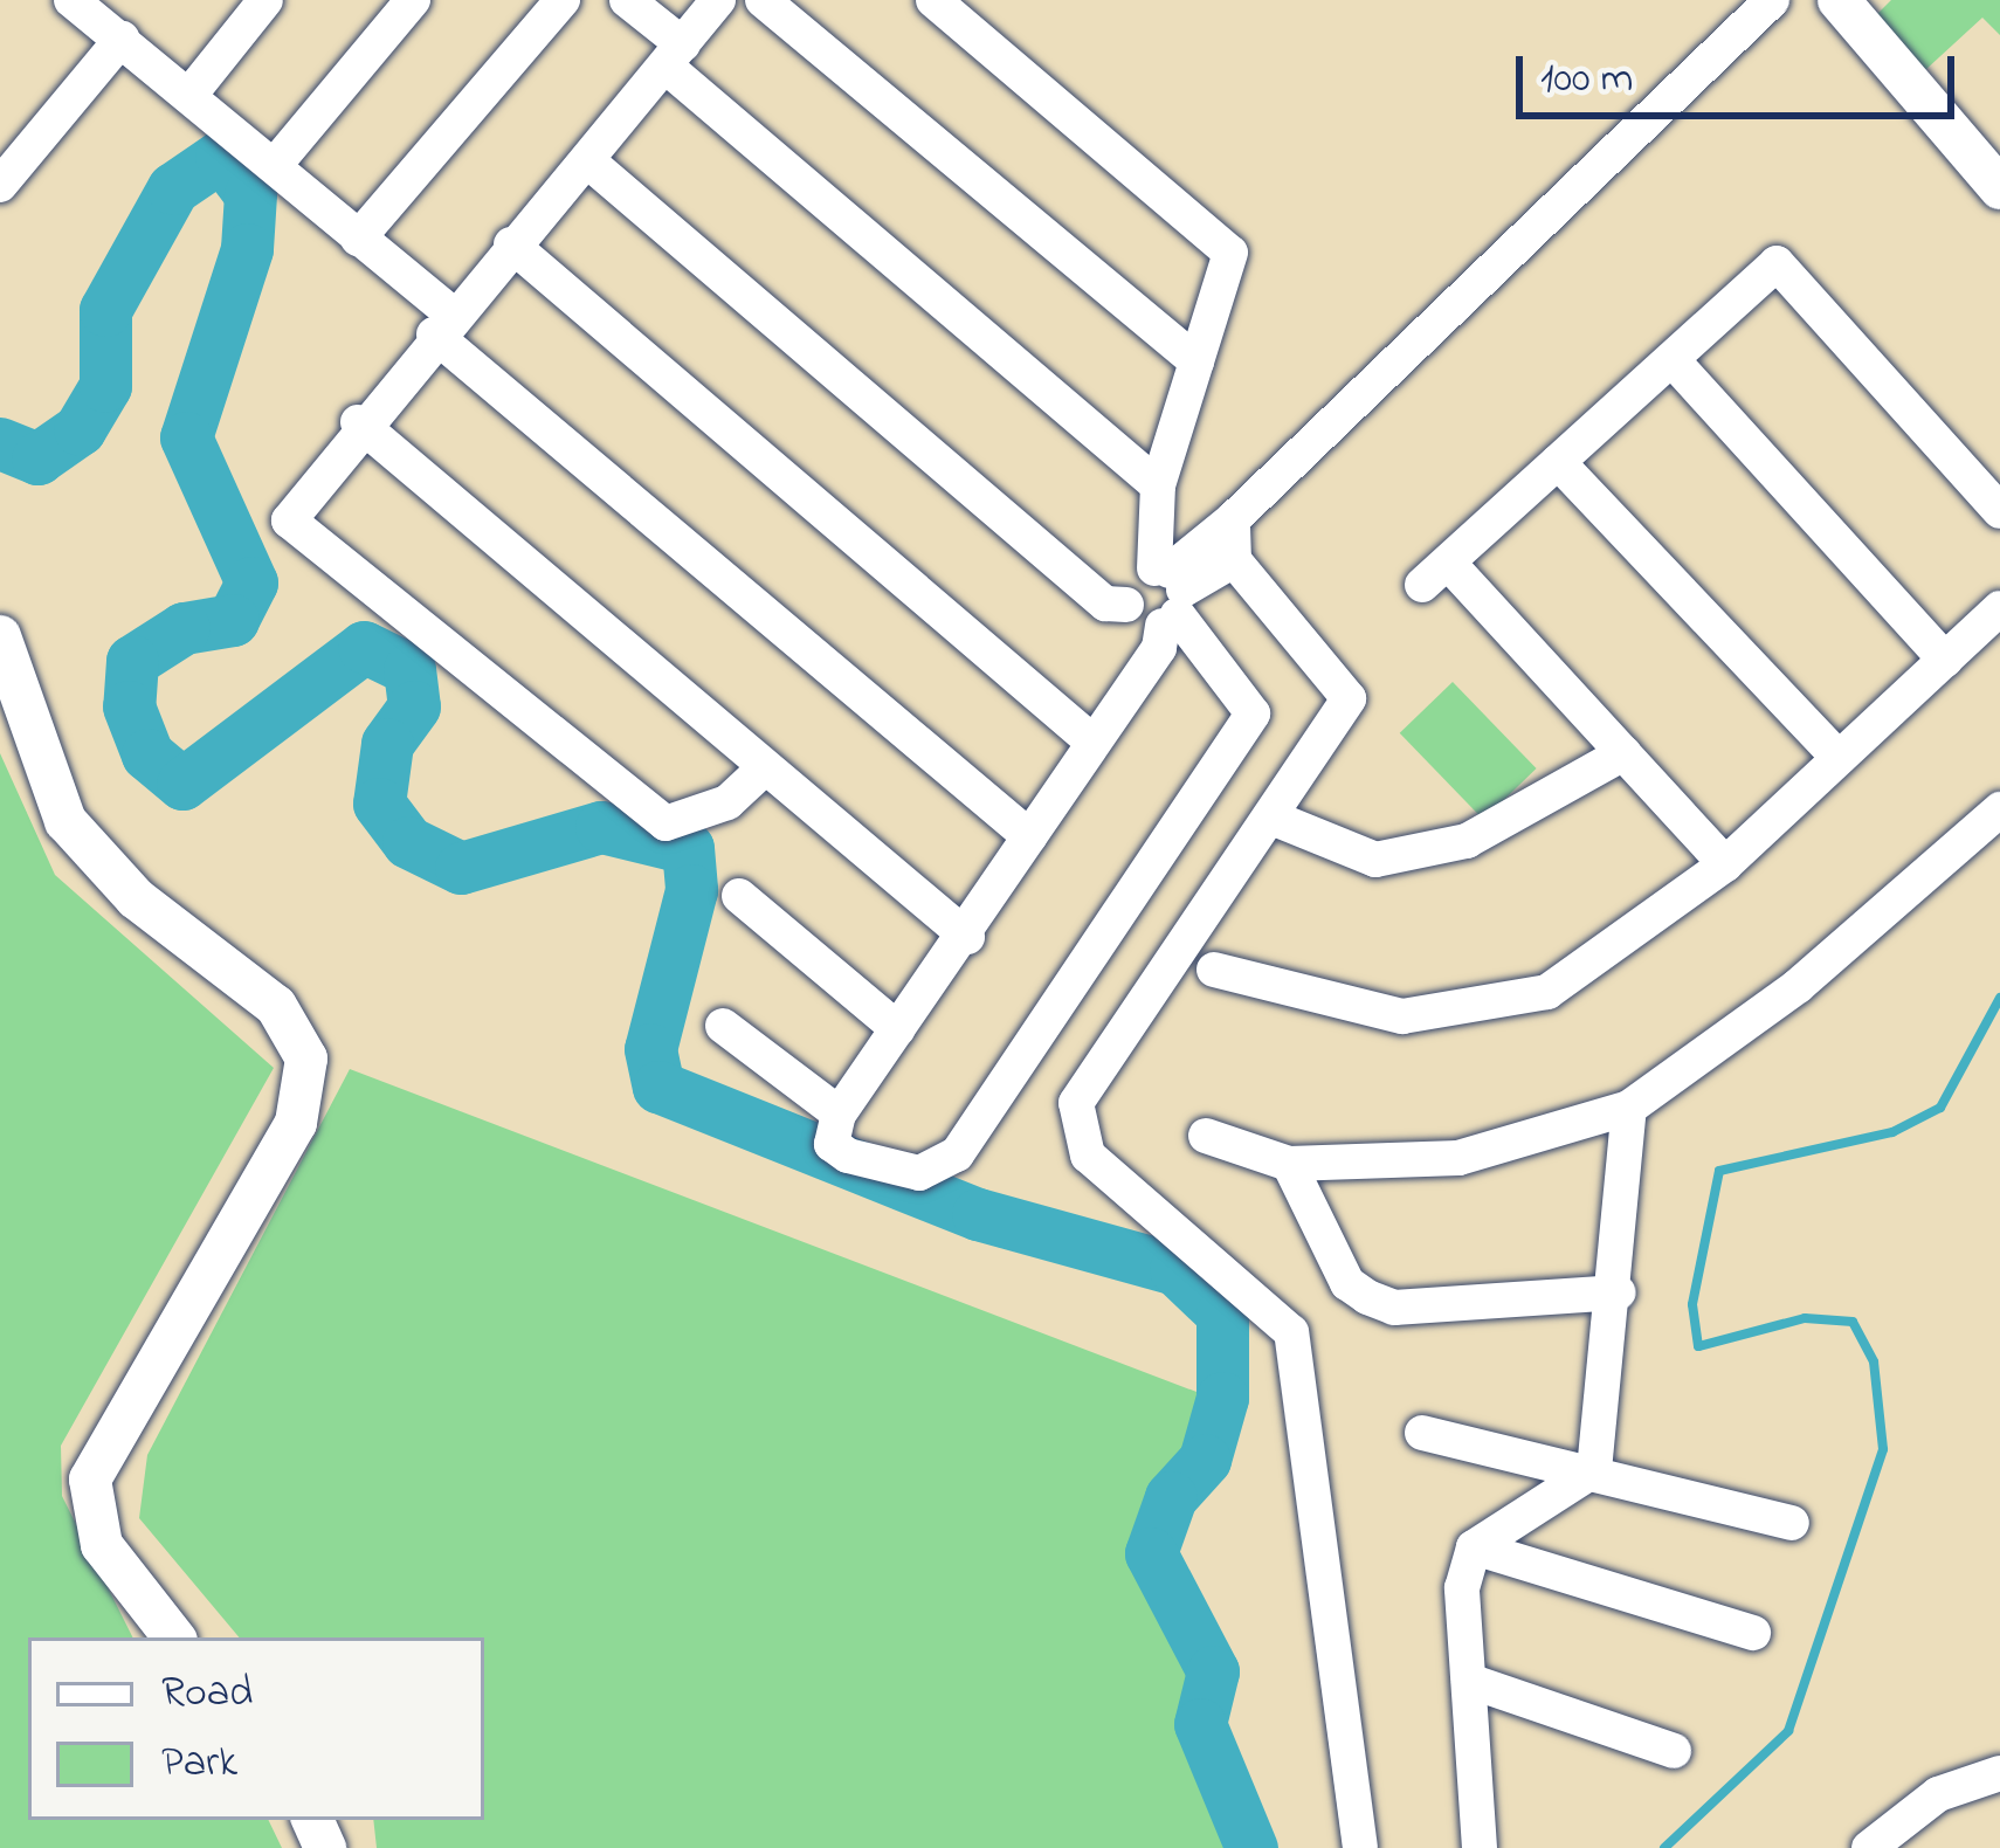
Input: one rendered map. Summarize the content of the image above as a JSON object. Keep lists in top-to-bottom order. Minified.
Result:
{"legend":["Road","Park"],"scale_bar":"100 m"}
